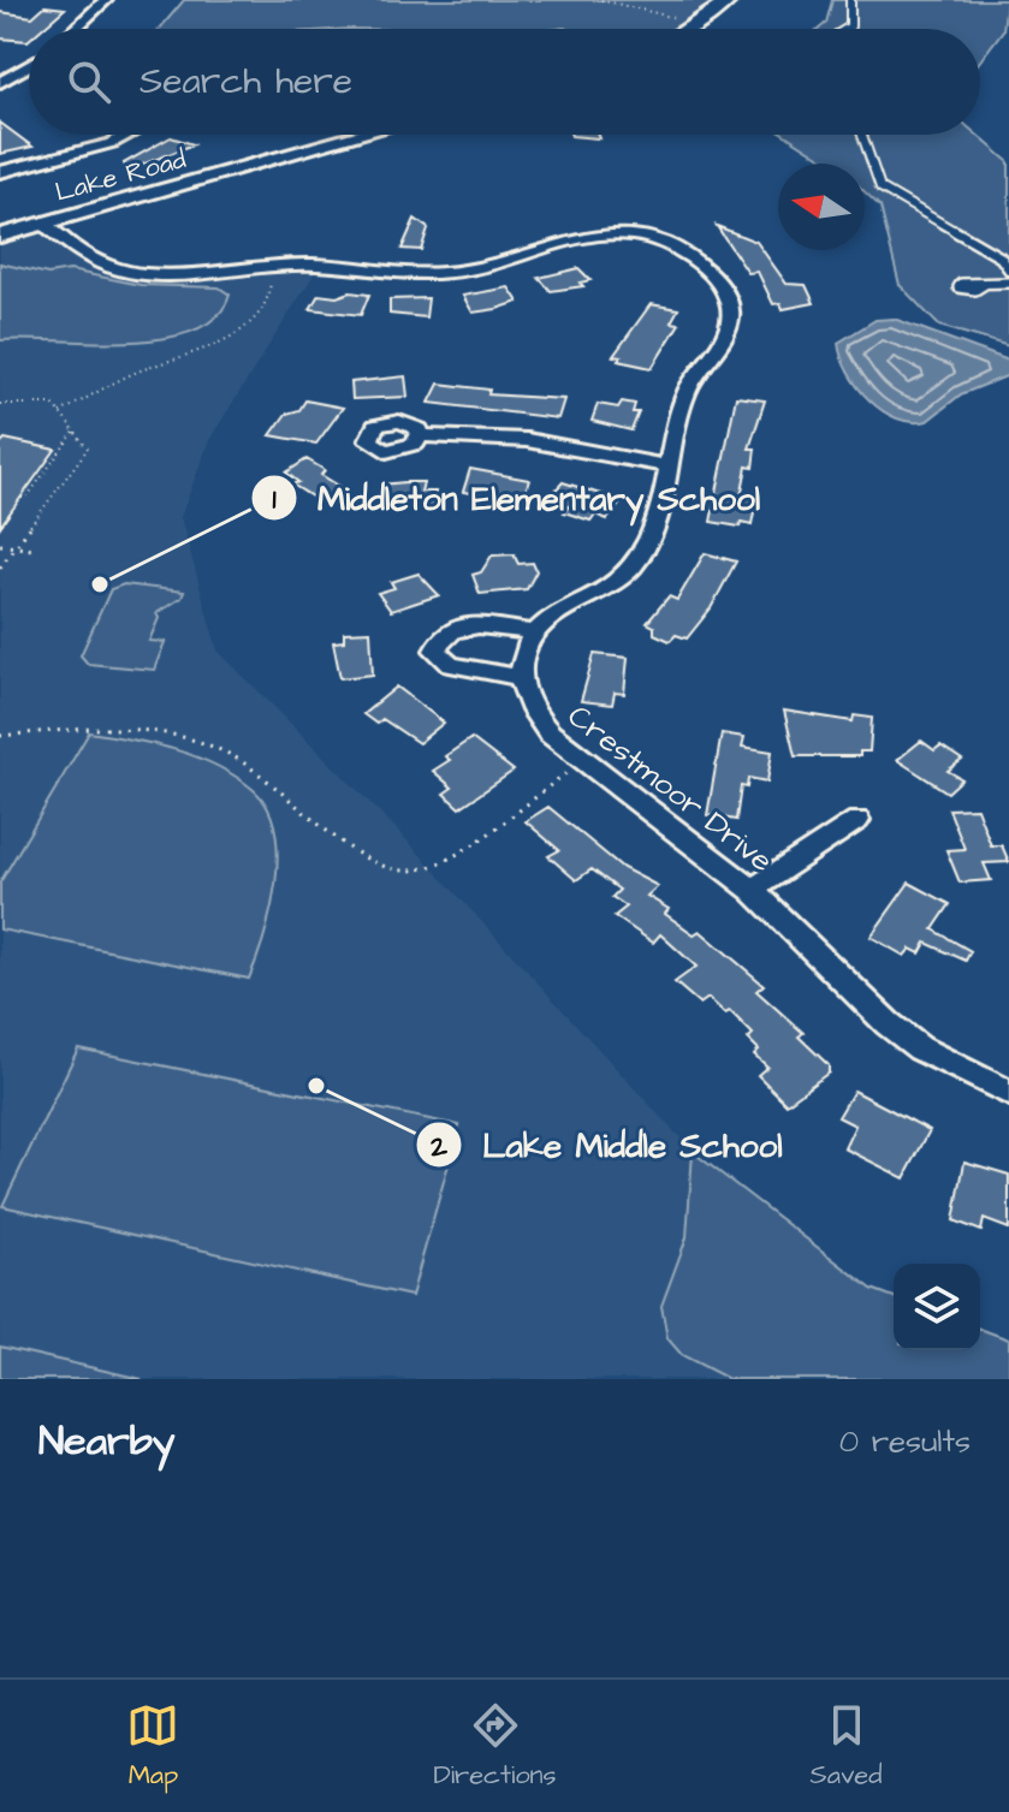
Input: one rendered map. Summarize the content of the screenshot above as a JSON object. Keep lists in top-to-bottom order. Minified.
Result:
{"streets":{"street":["Lake Road","Crestmoor Drive"]},"places":["Middleton Elementary School","Lake Middle School"],"north":"left","page":{"search":"Search here","heading":["Nearby","0 results"],"nav":["Map","Directions","Saved"]}}
